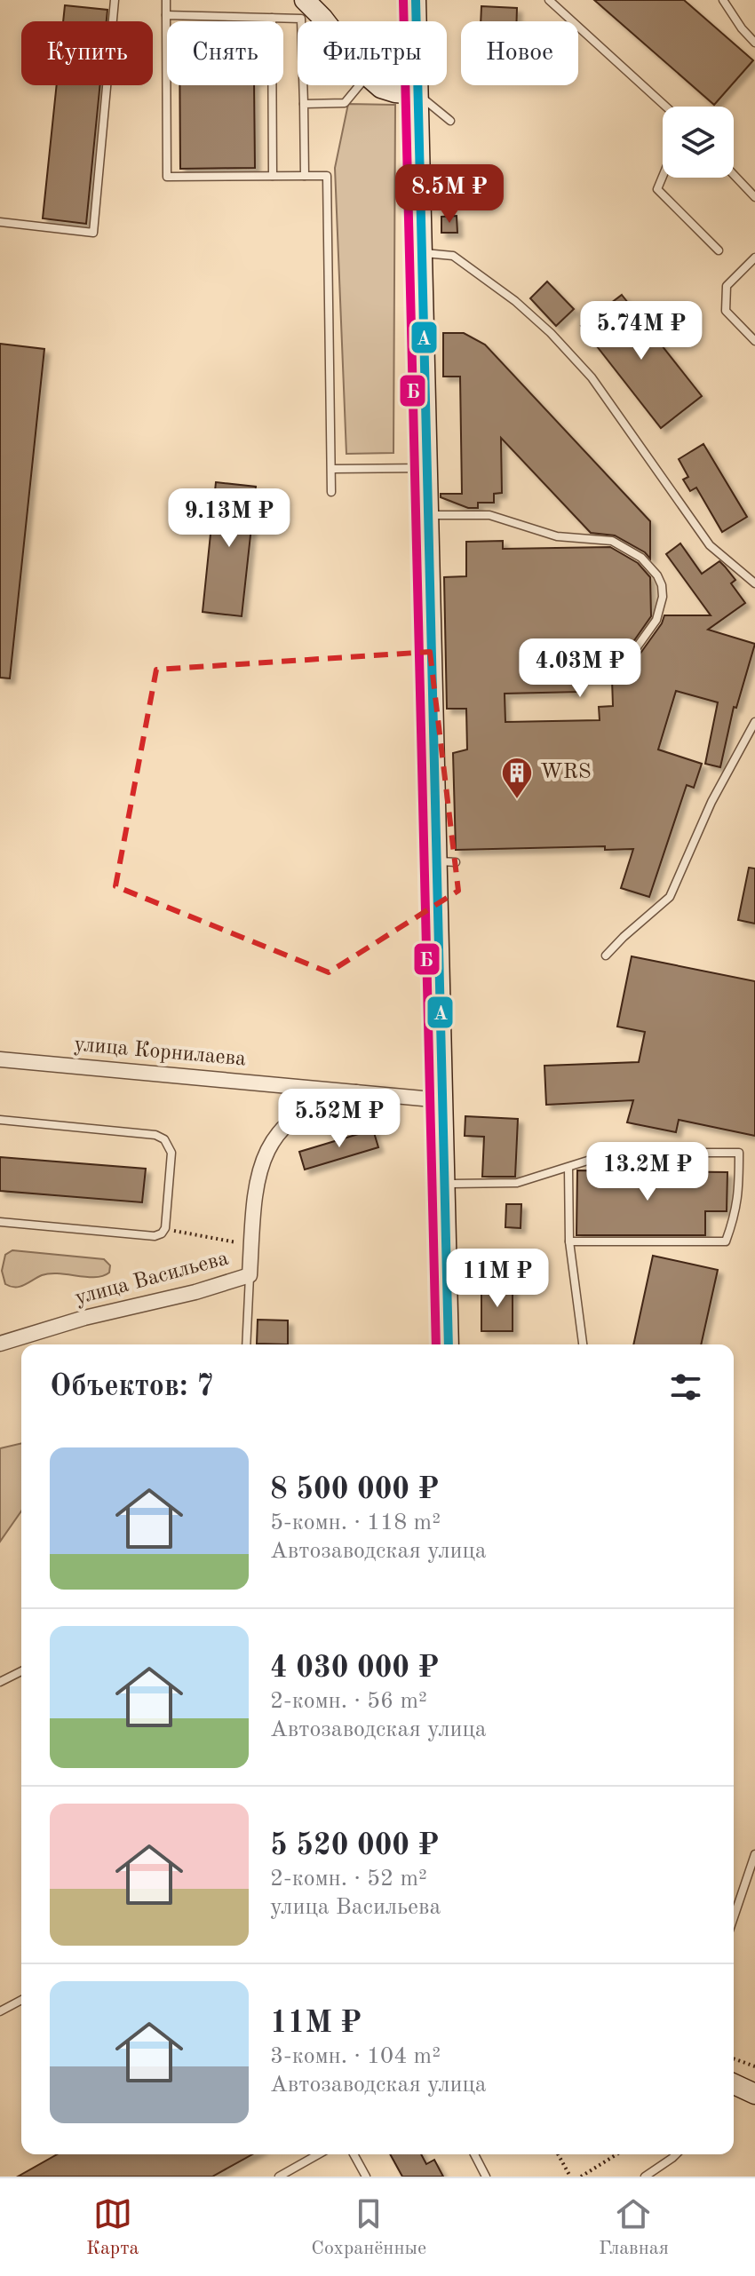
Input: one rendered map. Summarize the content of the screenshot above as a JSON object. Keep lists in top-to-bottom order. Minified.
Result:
{"streets":{"street":["улица Корнилаева","улица Васильева"]},"crossings":[["улица Корнилаева","улица Васильева"]],"places":{"building":["WRS"]},"lines":["transit line А","transit line Б"],"page":{"chip":["Купить","Снять","Фильтры","Новое"],"price":["8.5M ₽","5.74M ₽","9.13M ₽","4.03M ₽","5.52M ₽","13.2M ₽","11M ₽"],"heading":"Объектов: 7","list":[{"name":"8 500 000 ₽","note":"5-комн. · 118 m² · Автозаводская улица"},{"name":"4 030 000 ₽","note":"2-комн. · 56 m² · Автозаводская улица"},{"name":"5 520 000 ₽","note":"2-комн. · 52 m² · улица Васильева"},{"name":"11M ₽","note":"3-комн. · 104 m² · Автозаводская улица"}],"tabs":["Карта","Сохранённые","Главная"]}}
